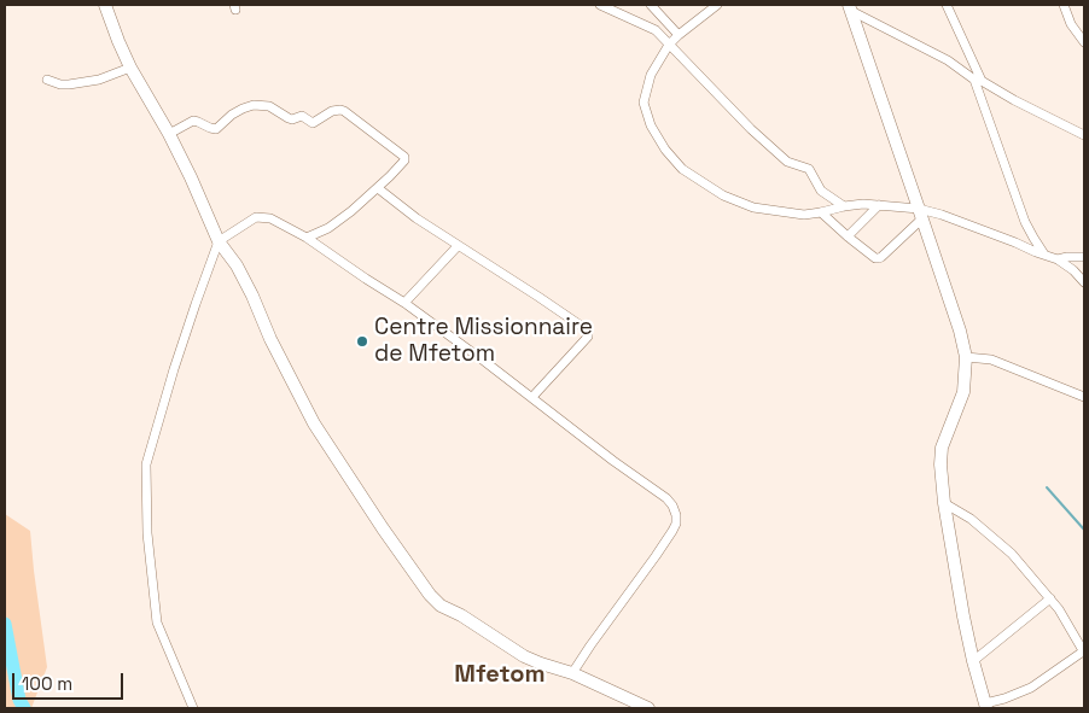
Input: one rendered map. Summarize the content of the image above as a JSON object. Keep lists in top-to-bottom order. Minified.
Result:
{"districts":["Mfetom"],"places":["Centre Missionnaire de Mfetom"],"scale_bar":"100 m"}
